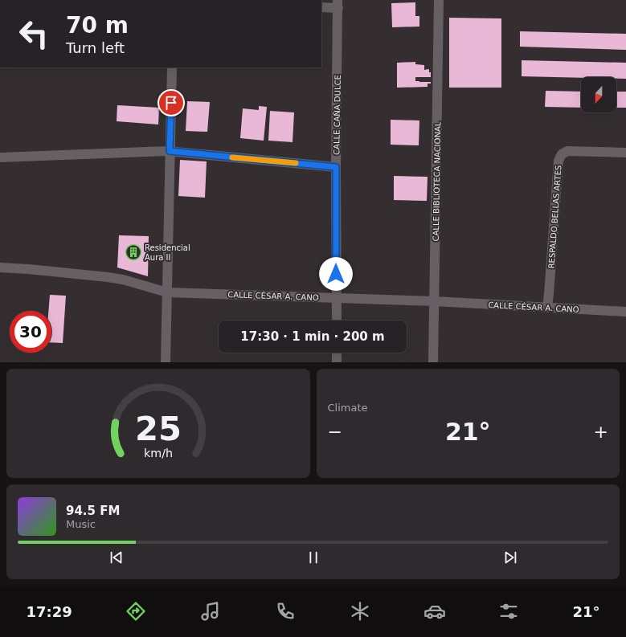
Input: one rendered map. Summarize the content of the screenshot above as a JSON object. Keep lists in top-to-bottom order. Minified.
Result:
{"streets":{"street":["CALLE CAÑA DULCE","CALLE BIBLIOTECA NACIONAL","RESPALDO BELLAS ARTES","CALLE CÉSAR A. CANO"]},"crossings":[["CALLE CAÑA DULCE","CALLE CÉSAR A. CANO"],["CALLE BIBLIOTECA NACIONAL","CALLE CÉSAR A. CANO"],["RESPALDO BELLAS ARTES","CALLE CÉSAR A. CANO"]],"places":{"building":["Residencial Aura II"]},"north":"bottom","page":{"turn":["70 m","Turn left"],"limit":"30","trip":"17:30 · 1 min · 200 m","tile":"Climate","heat":["−","21°","+"],"song":["94.5 FM","Music"],"tabs":["17:29","21°"],"gauge":["25","km/h"]}}
